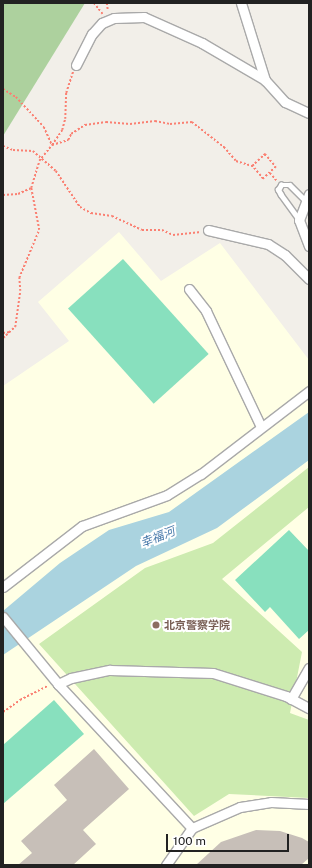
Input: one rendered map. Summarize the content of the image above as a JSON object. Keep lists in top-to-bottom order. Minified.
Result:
{"water":["幸福河"],"places":["北京警察学院"],"scale_bar":"100 m"}
